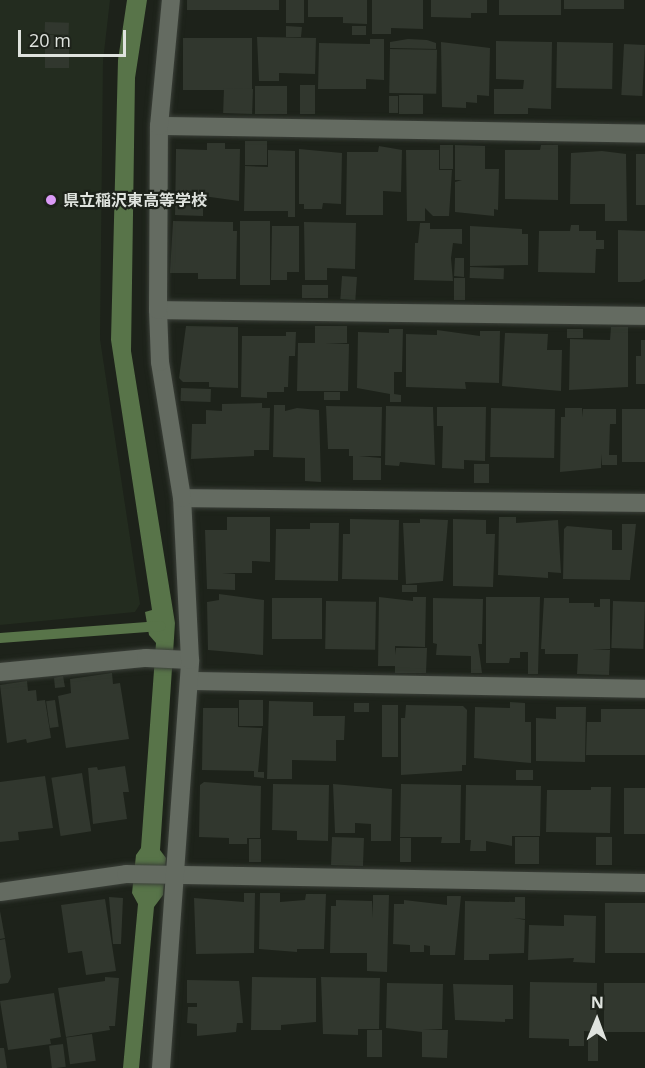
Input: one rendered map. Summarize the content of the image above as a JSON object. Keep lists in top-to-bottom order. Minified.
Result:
{"places":["県立稲沢東高等学校"],"scale_bar":"20 m","north":"top"}
